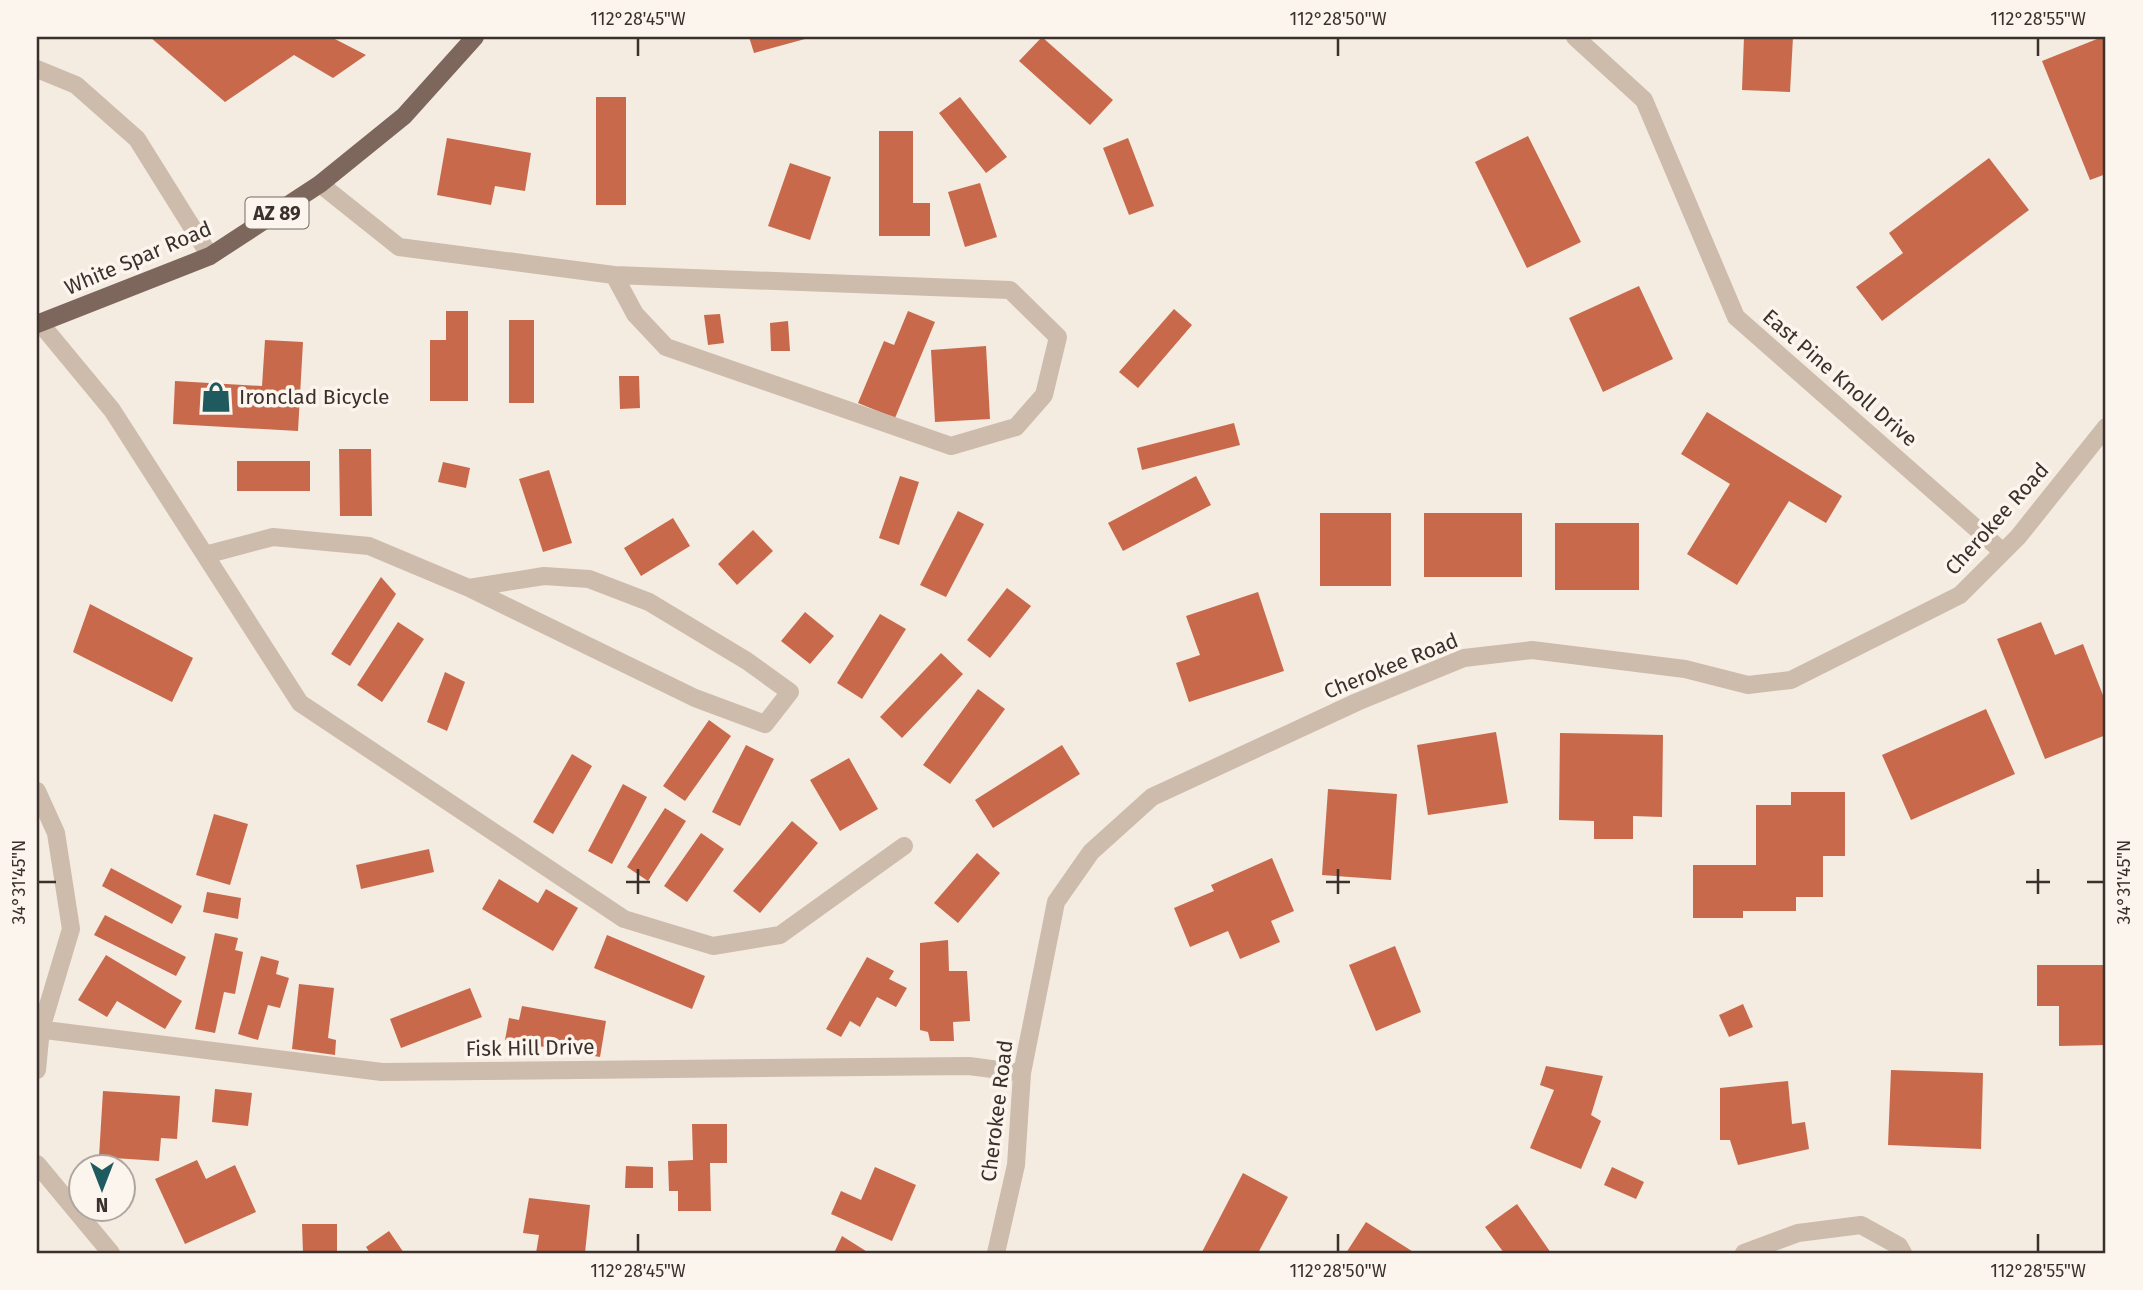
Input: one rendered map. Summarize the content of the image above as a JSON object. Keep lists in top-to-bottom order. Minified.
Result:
{"streets":{"main road":["AZ 89","White Spar Road"],"street":["East Pine Knoll Drive","Cherokee Road","Fisk Hill Drive"]},"crossings":[["East Pine Knoll Drive","Cherokee Road"],["Cherokee Road","Fisk Hill Drive"]],"places":{"shop":["Ironclad Bicycle"]},"north":"bottom","coordinates":["112°28'45\"W","112°28'50\"W","112°28'55\"W","34°31'45\"N"]}
